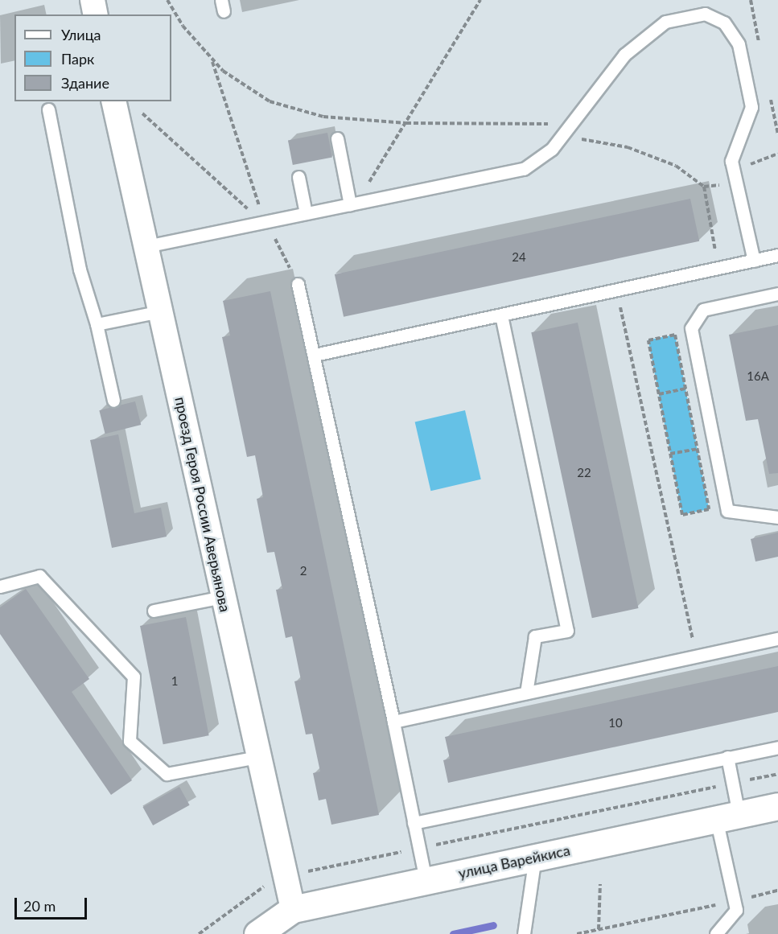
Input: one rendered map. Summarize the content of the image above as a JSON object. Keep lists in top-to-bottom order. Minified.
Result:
{"streets":{"main road":["улица Варейкиса"],"street":["проезд Героя России Аверьянова"]},"crossings":[["проезд Героя России Аверьянова","улица Варейкиса"]],"house_numbers":["24","16А","22","2","1","10"],"legend":["Улица","Парк","Здание"],"scale_bar":"20 m"}
